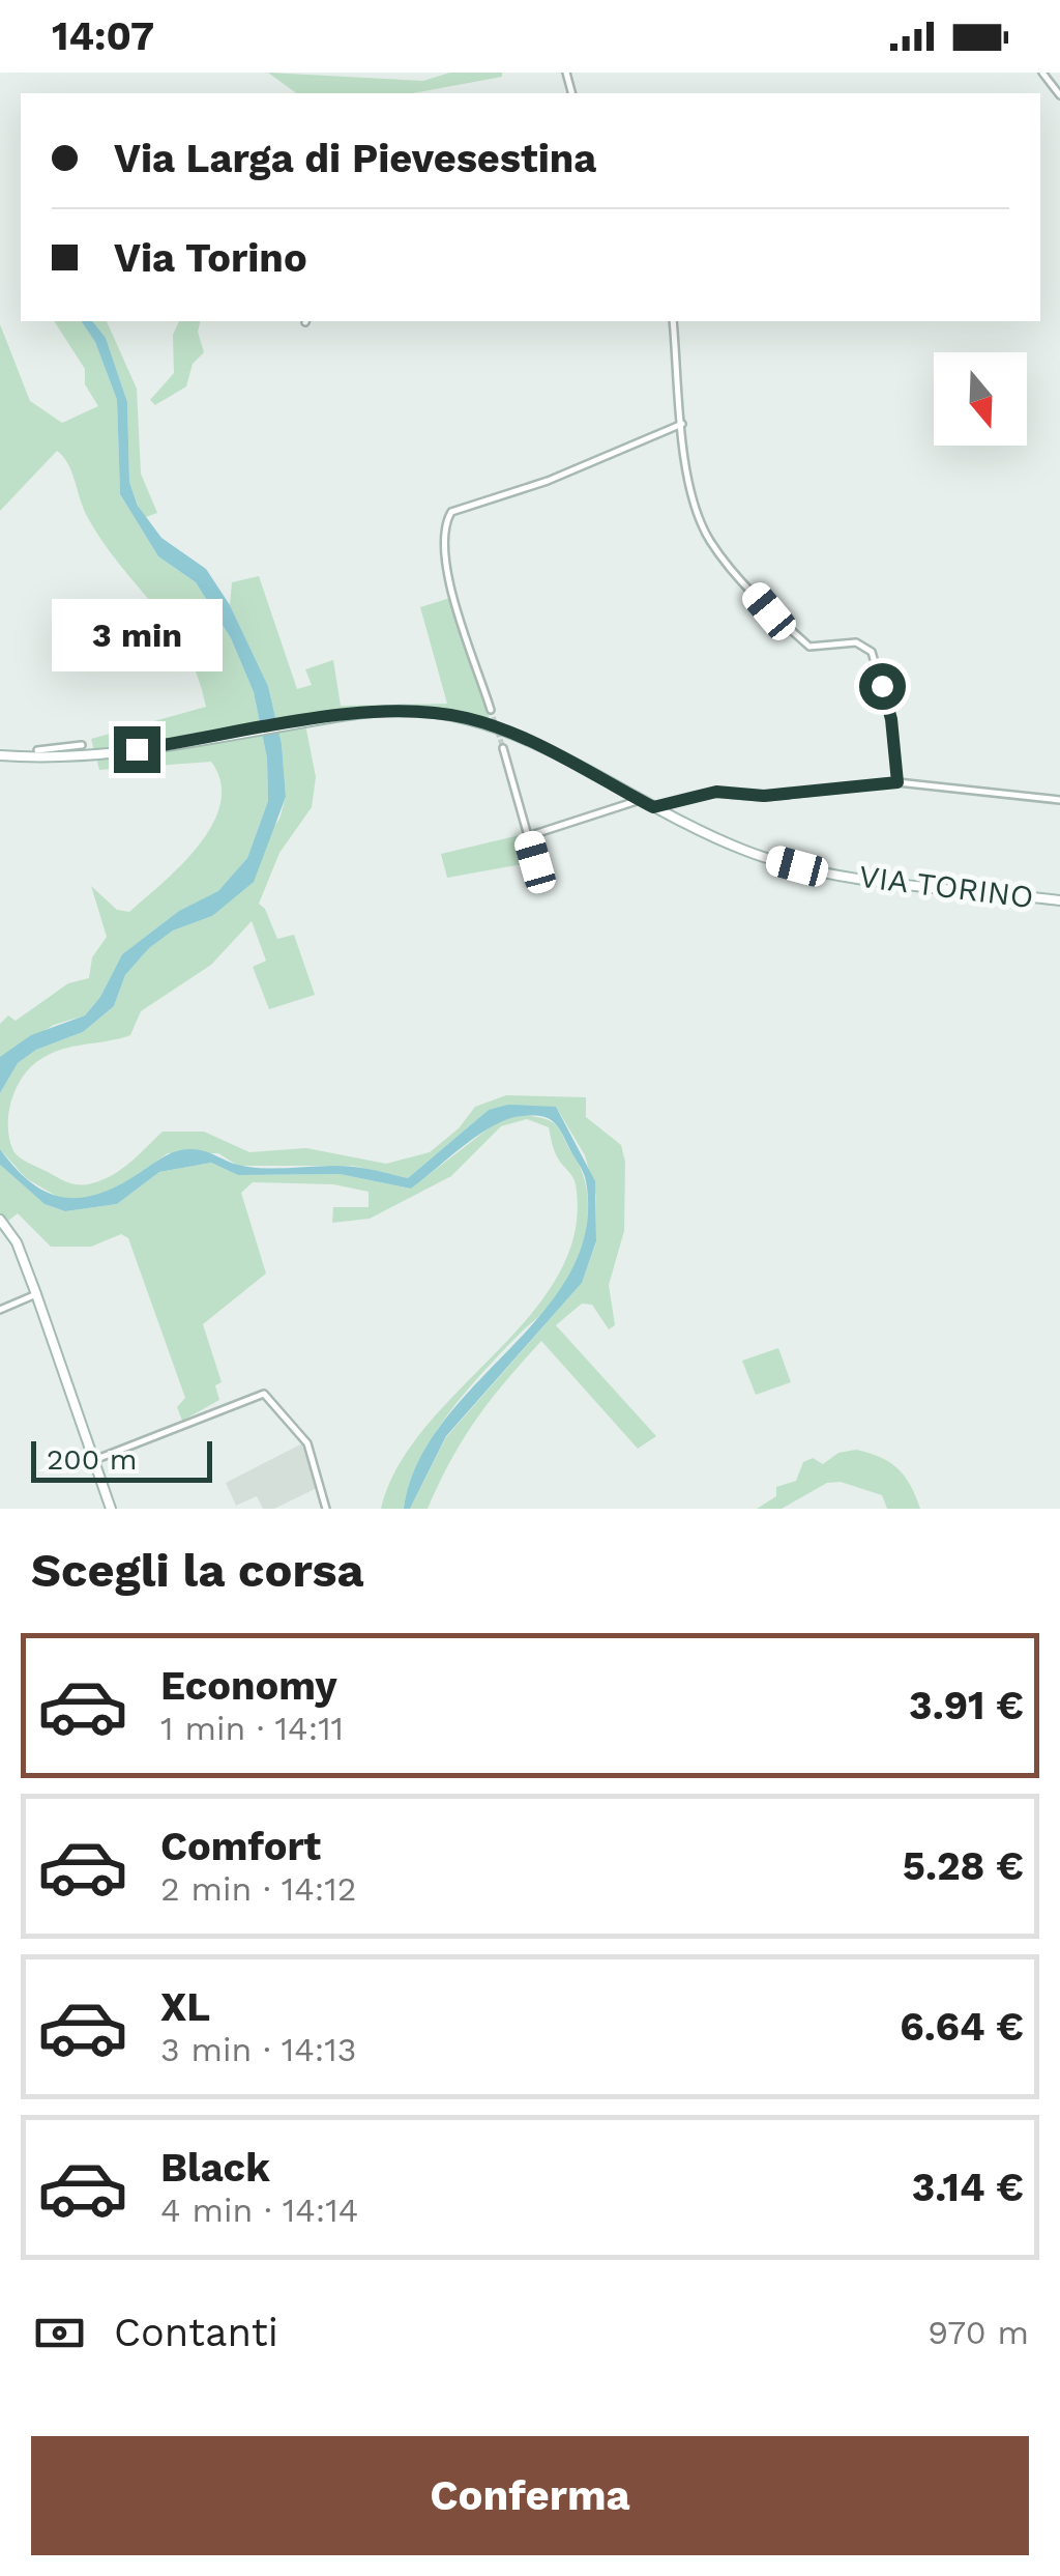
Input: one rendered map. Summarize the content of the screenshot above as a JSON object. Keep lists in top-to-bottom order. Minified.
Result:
{"streets":{"main road":["VIA TORINO"]},"scale_bar":"200 m","north":"bottom","page":{"status":"14:07","banner":["Via Larga di Pievesestina","Via Torino"],"bubble":"3 min","scale":"200 m","heading":"Scegli la corsa","list":[{"name":"Economy","note":"1 min · 14:11","value":"3.91 €"},{"name":"Comfort","note":"2 min · 14:12","value":"5.28 €"},{"name":"XL","note":"3 min · 14:13","value":"6.64 €"},{"name":"Black","note":"4 min · 14:14","value":"3.14 €"}],"pay":["Contanti","970 m"],"buttons":"Conferma"}}
